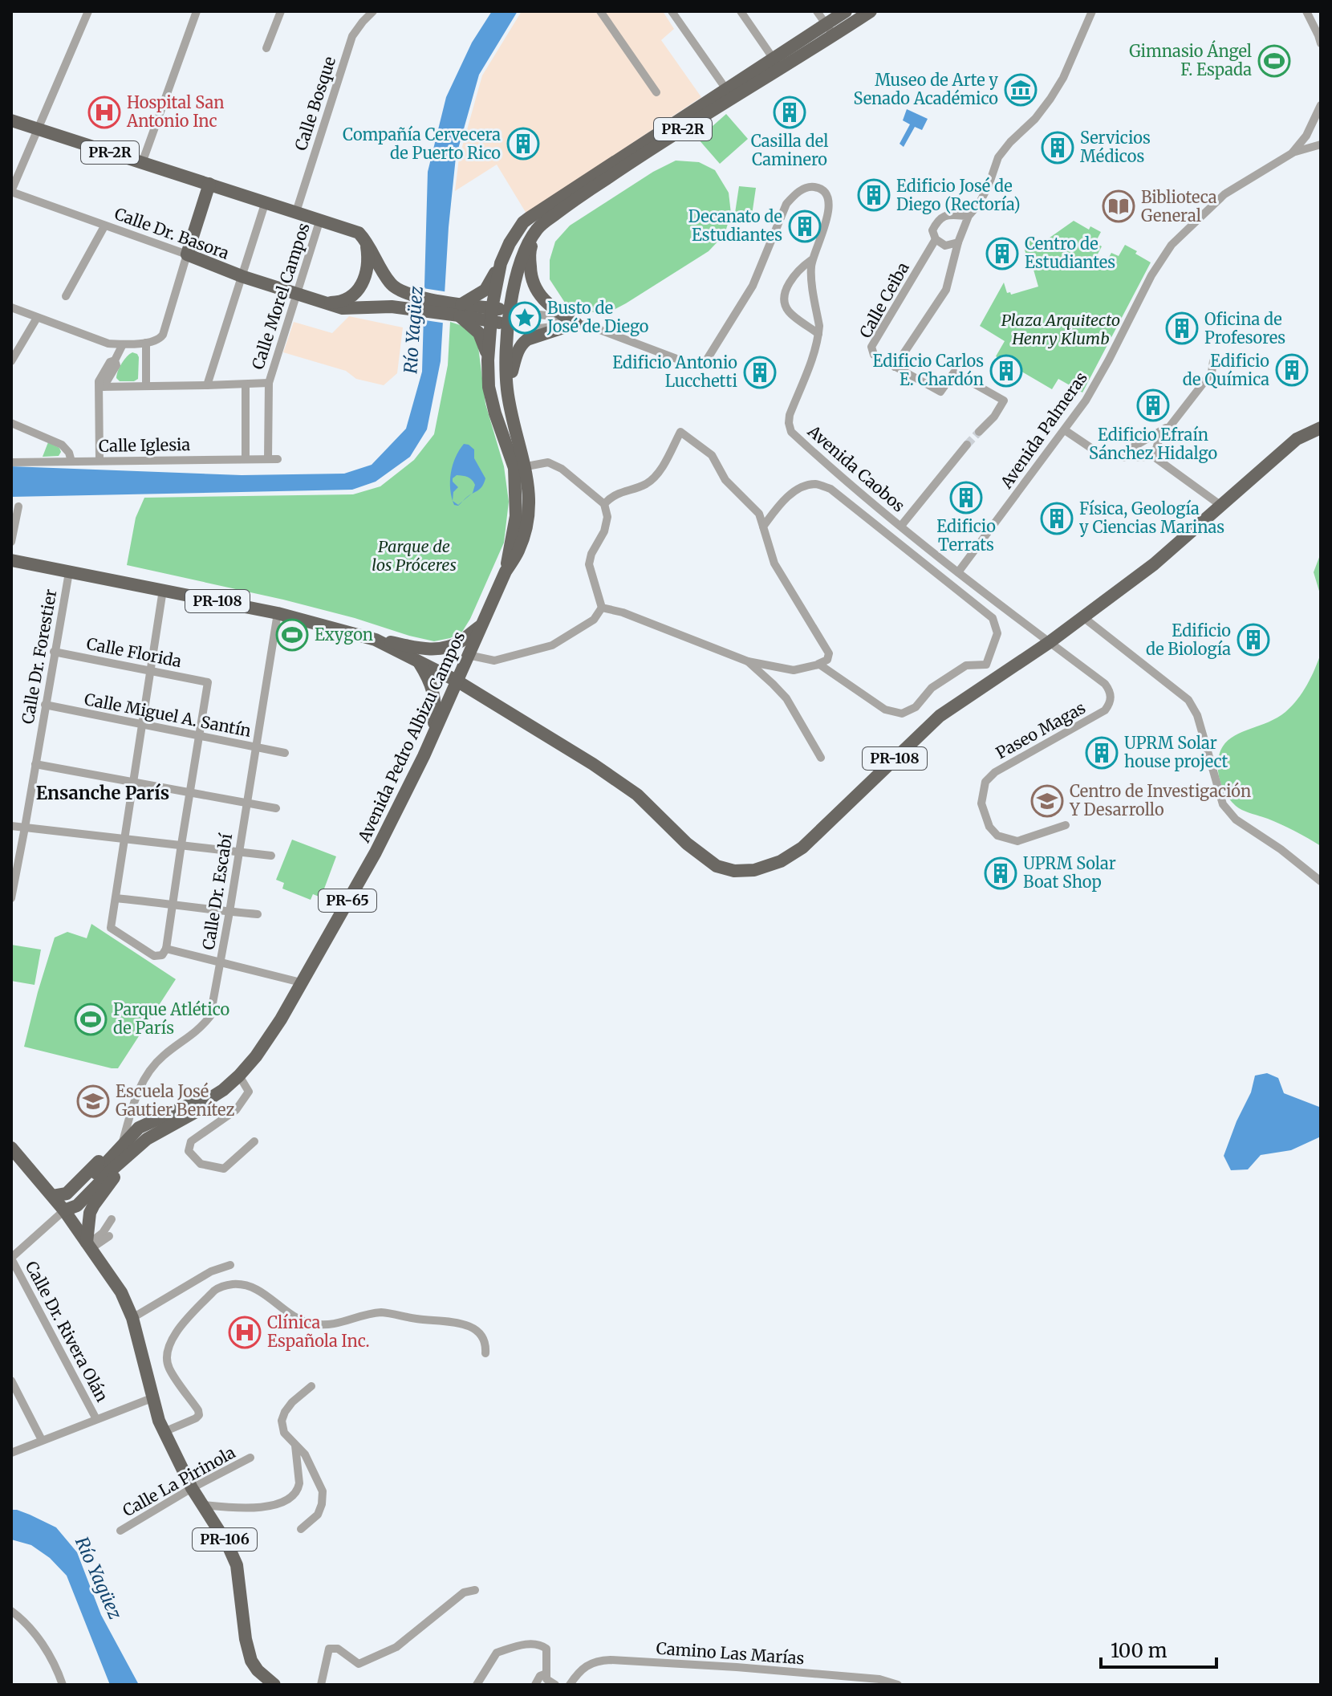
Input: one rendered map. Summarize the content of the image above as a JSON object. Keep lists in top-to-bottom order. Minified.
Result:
{"streets":{"main road":["PR-2R","Calle Dr. Basora","PR-108","Avenida Pedro Albizu Campos","PR-65","PR-106"],"street":["Calle Bosque","Calle Morel Campos","Calle Ceiba","Avenida Palmeras","Calle Iglesia","Avenida Caobos","Calle Florida","Calle Dr. Forestier","Calle Miguel A. Santín","Paseo Magas","Calle Dr. Escabí","Calle Dr. Rivera Olán","Calle La Pirinola","Camino Las Marías"]},"crossings":[["Calle Bosque","PR-2R"],["PR-2R","Calle Morel Campos"],["PR-2R","Avenida Caobos"],["PR-2R","Avenida Pedro Albizu Campos"],["Calle Dr. Basora","Calle Morel Campos"],["Calle Morel Campos","Calle Iglesia"],["Avenida Palmeras","Avenida Caobos"],["Avenida Caobos","PR-108"],["Avenida Caobos","Paseo Magas"],["Avenida Caobos","Avenida Pedro Albizu Campos"],["PR-108","Calle Dr. Forestier"],["PR-108","Paseo Magas"],["PR-108","Avenida Pedro Albizu Campos"],["PR-108","Calle Dr. Escabí"],["Calle Florida","Calle Dr. Forestier"],["Calle Florida","Calle Miguel A. Santín"],["Calle Dr. Forestier","Calle Miguel A. Santín"],["Calle Miguel A. Santín","Calle Dr. Escabí"],["Avenida Pedro Albizu Campos","Calle Dr. Escabí"],["Avenida Pedro Albizu Campos","PR-106"],["Calle La Pirinola","PR-106"]],"districts":["Ensanche París"],"water":["Río Yagüez"],"parks":["Plaza Arquitecto Henry Klumb","Parque de los Próceres"],"places":{"sports":["Gimnasio Ángel F. Espada","Exygon","Parque Atlético de París"],"museum":["Museo de Arte y Senado Académico"],"hospital":["Hospital San Antonio Inc","Clínica Española Inc."],"building":["Casilla del Caminero","Compañía Cervecera de Puerto Rico","Servicios Médicos","Edificio José de Diego (Rectoría)","Decanato de Estudiantes","Centro de Estudiantes","Oficina de Profesores","Edificio de Química","Edificio Carlos E. Chardón","Edificio Antonio Lucchetti","Edificio Efraín Sánchez Hidalgo","Edificio Terrats","Física, Geología y Ciencias Marinas","Edificio de Biología","UPRM Solar house project","UPRM Solar Boat Shop"],"library":["Biblioteca General"],"place":["Busto de José de Diego"],"school or university":["Centro de Investigación Y Desarrollo","Escuela José Gautier Benítez"]},"scale_bar":"100 m"}
